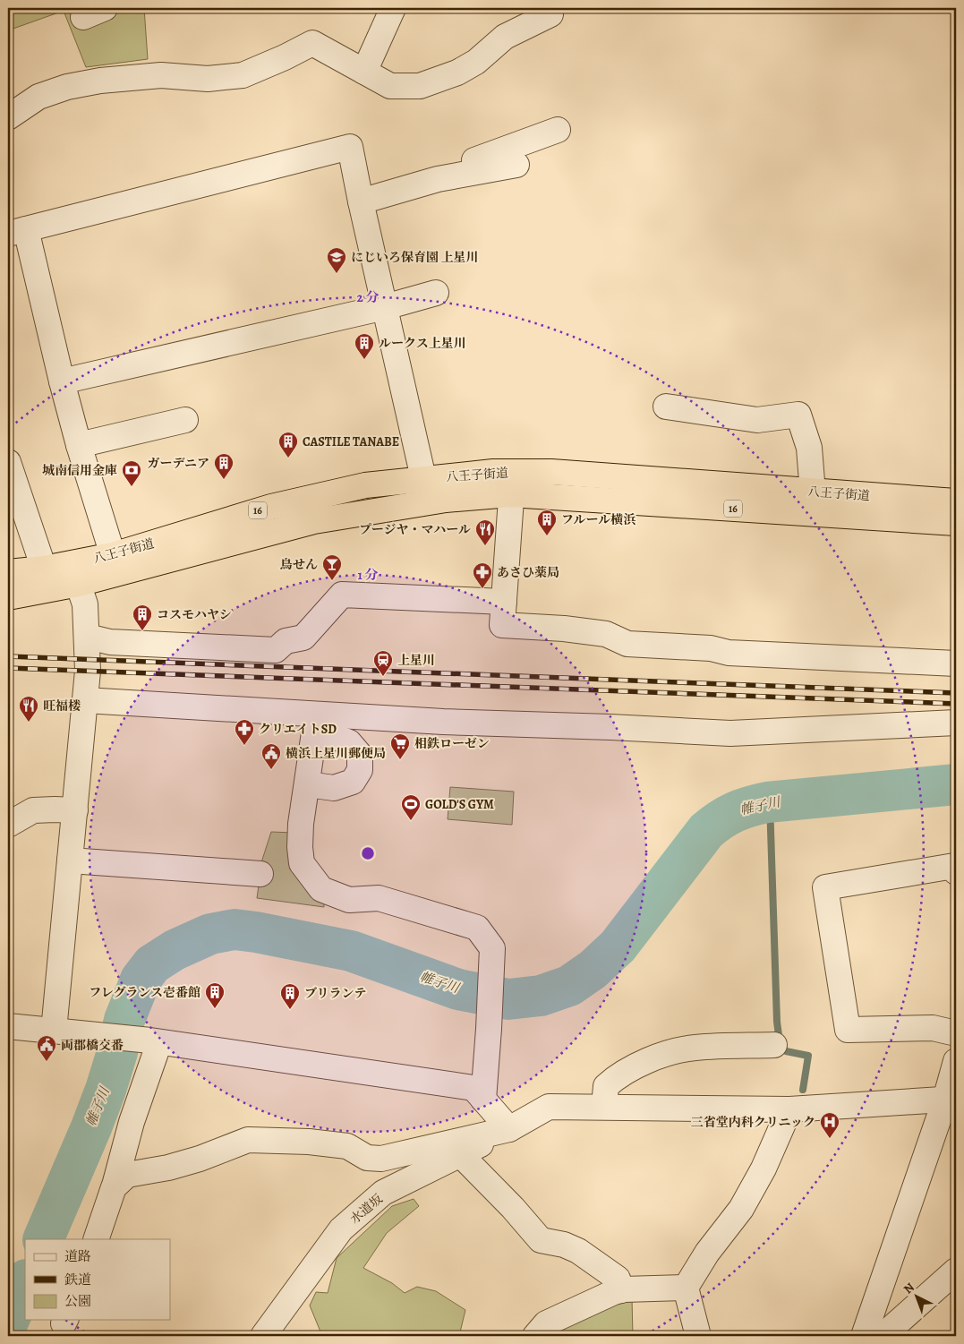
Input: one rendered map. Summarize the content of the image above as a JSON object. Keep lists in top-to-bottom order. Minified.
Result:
{"streets":{"highway":["八王子街道","16"],"street":["水道坂"]},"water":["帷子川"],"places":{"school or university":["にじいろ保育園 上星川"],"building":["ルークス上星川","CASTILE TANABE","ガーデニア","フルール横浜","コスモハヤシ","フレグランス壱番館","ブリランテ"],"bank":["城南信用金庫"],"restaurant":["プージヤ・マハール","旺福楼"],"bar":["鳥せん"],"pharmacy":["あさひ薬局","クリエイトSD"],"station":["上星川"],"supermarket":["相鉄ローゼン"],"public building":["横浜上星川郵便局","両郡橋交番"],"sports":["GOLD'S GYM"],"hospital":["三省堂内科クリニック"]},"legend":["道路","鉄道","公園"],"north":"top left","rings":["2 分","1 分"]}
